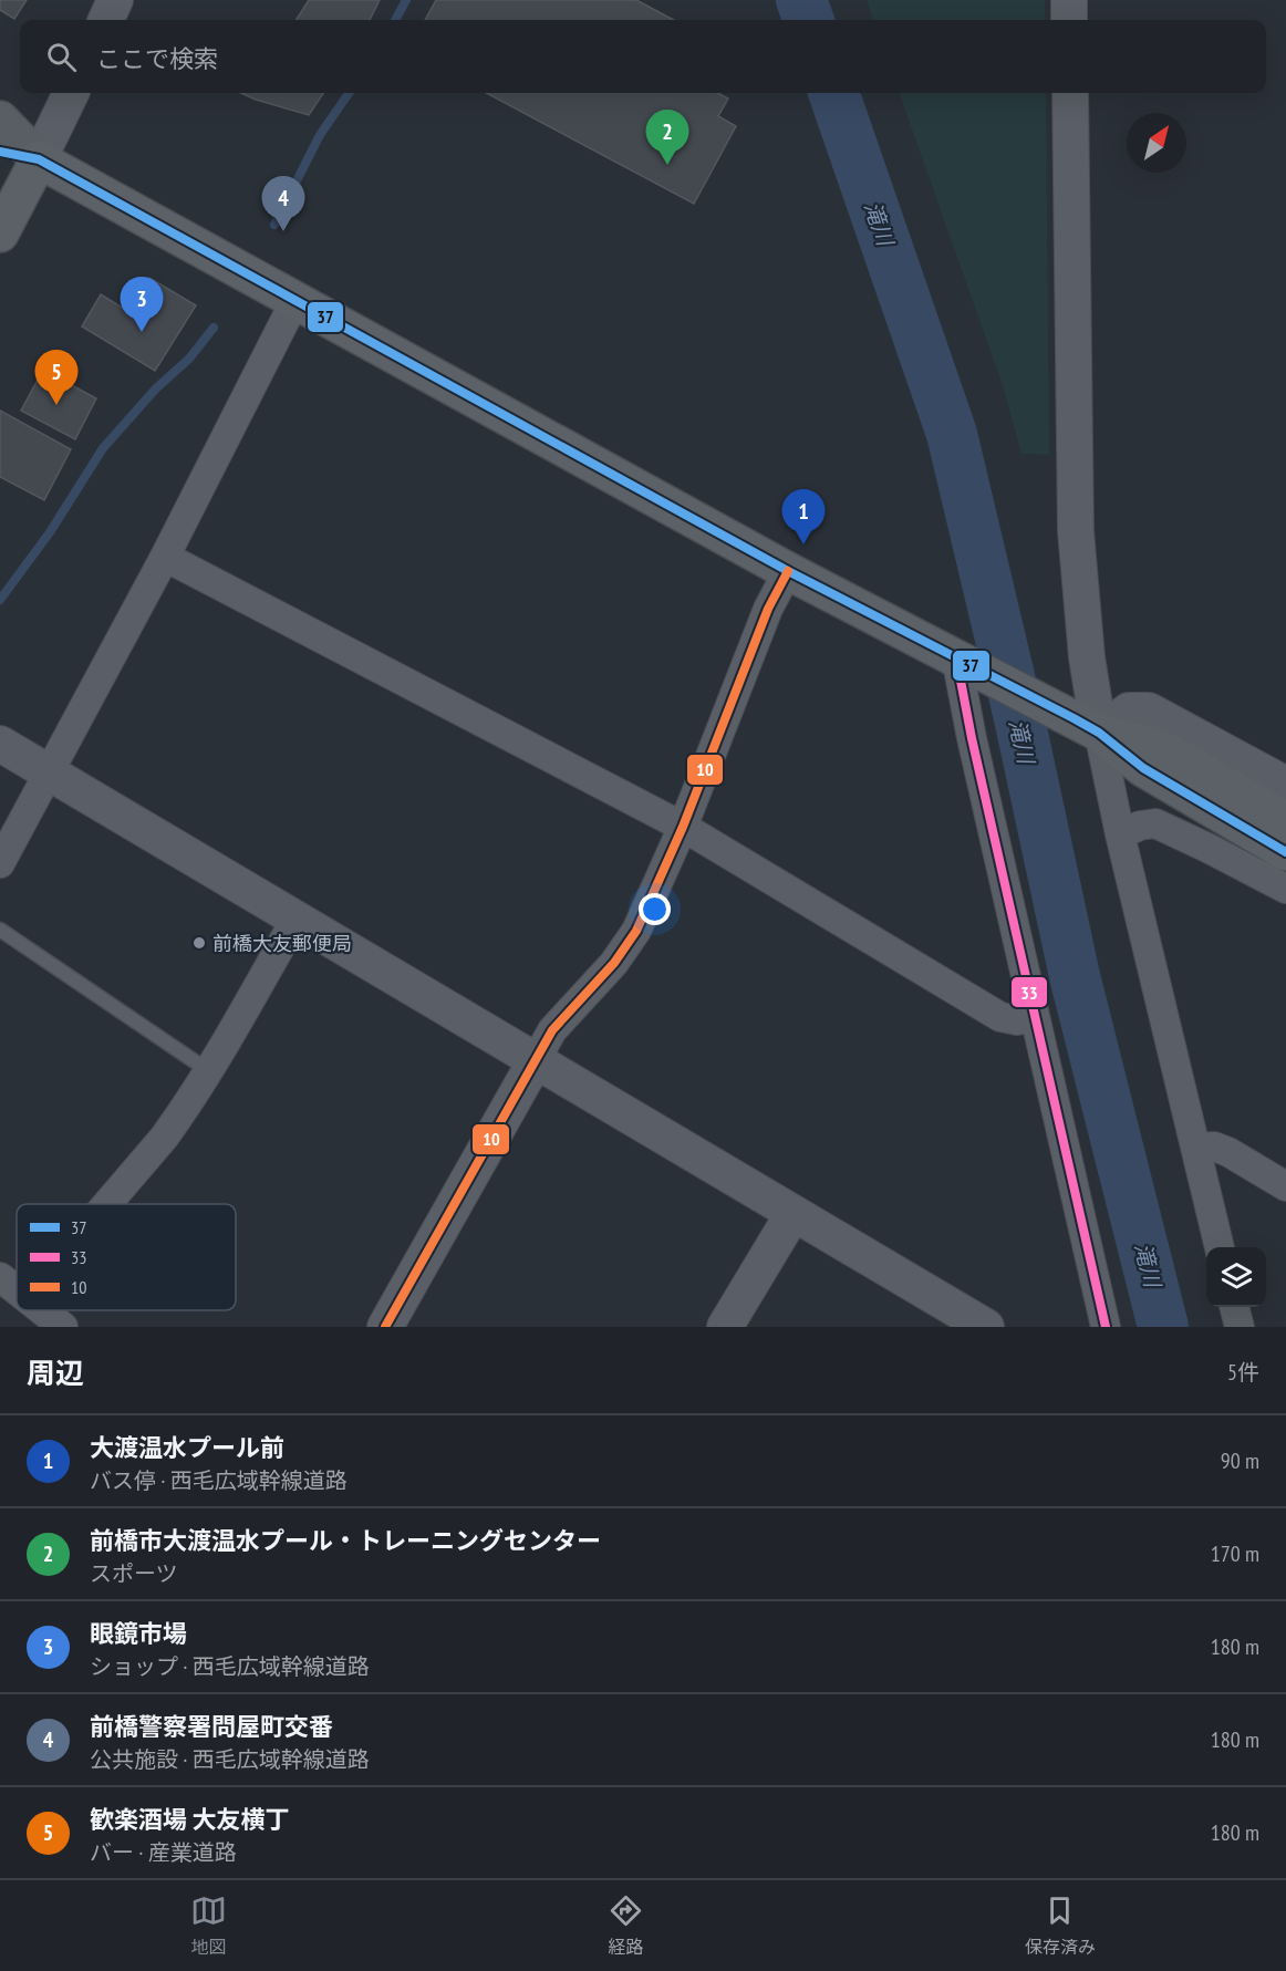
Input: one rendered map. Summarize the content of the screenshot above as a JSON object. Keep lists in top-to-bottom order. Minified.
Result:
{"water":["滝川"],"places":["前橋大友郵便局"],"lines":["transit line 37","transit line 10","transit line 33"],"legend":["37","33","10"],"north":"top right","page":{"search":"ここで検索","pins":["2","4","3","5","1"],"heading":["周辺","5件"],"list":[{"mark":"1","name":"大渡温水プール前","note":"バス停 · 西毛広域幹線道路","value":"90 m"},{"mark":"2","name":"前橋市大渡温水プール・トレーニングセンター","note":"スポーツ","value":"170 m"},{"mark":"3","name":"眼鏡市場","note":"ショップ · 西毛広域幹線道路","value":"180 m"},{"mark":"4","name":"前橋警察署問屋町交番","note":"公共施設 · 西毛広域幹線道路","value":"180 m"},{"mark":"5","name":"歓楽酒場 大友横丁","note":"バー · 産業道路","value":"180 m"}],"nav":["地図","経路","保存済み"]}}
